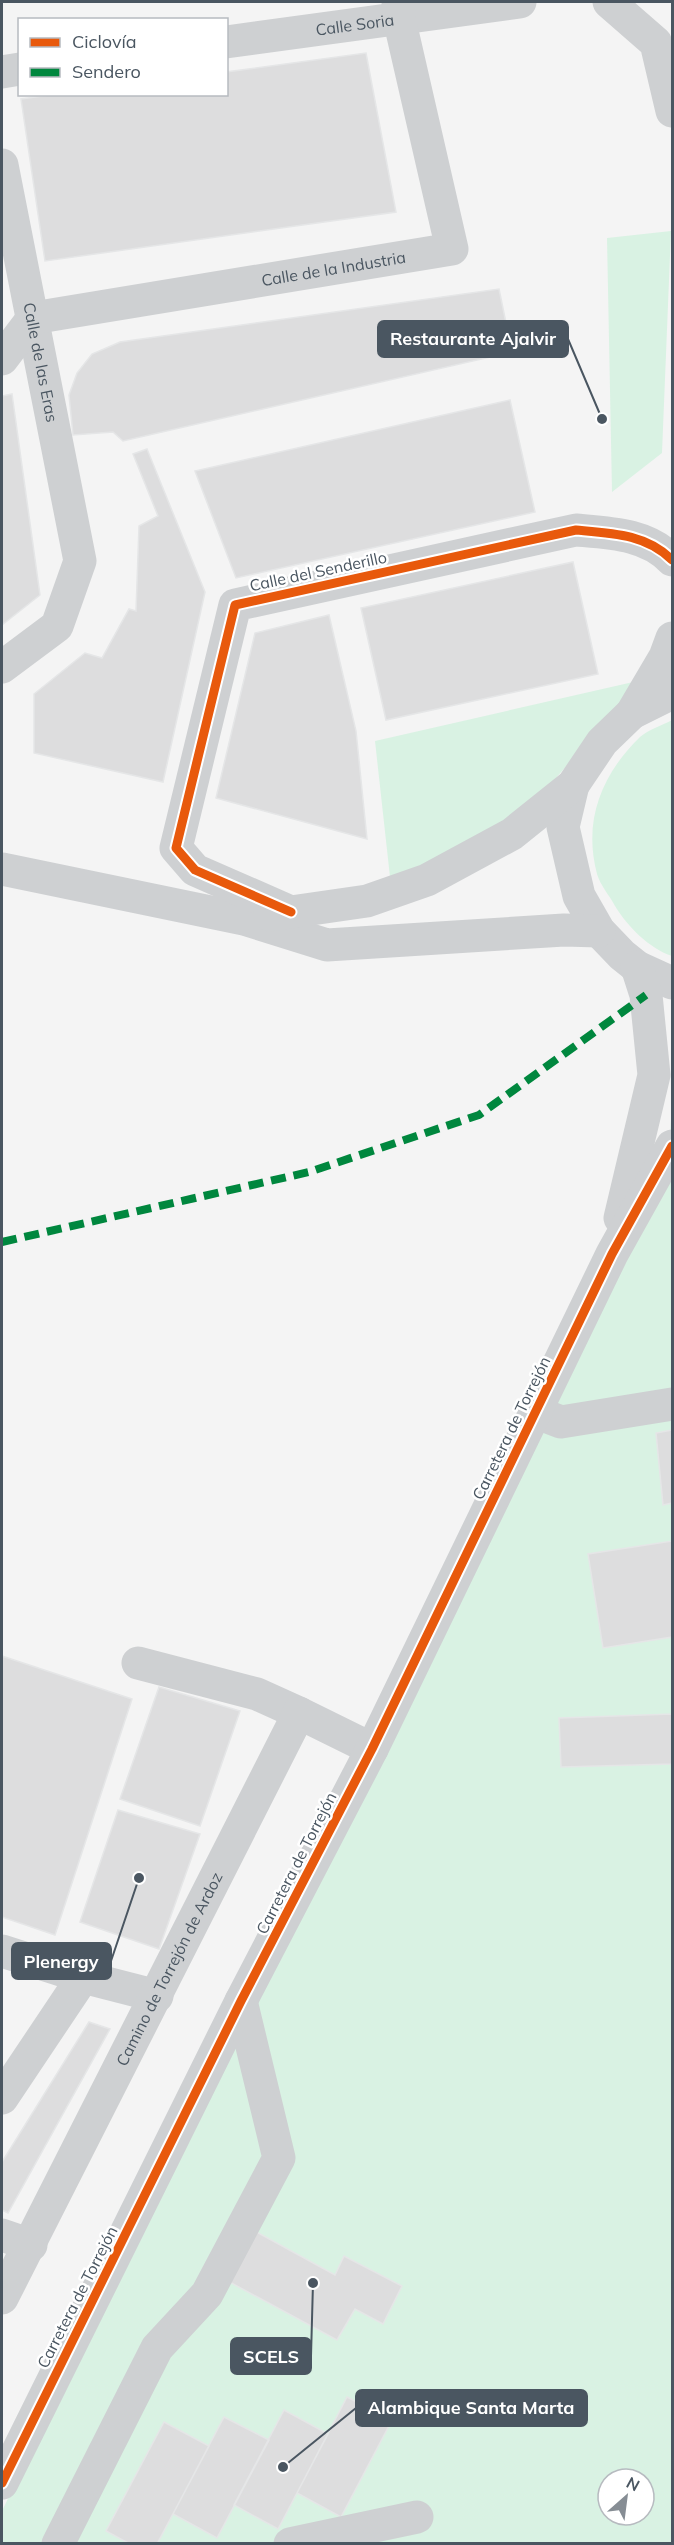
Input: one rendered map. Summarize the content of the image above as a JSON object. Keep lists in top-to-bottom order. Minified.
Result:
{"streets":{"street":["Calle Soria","Calle de la Industria","Calle de las Eras","Calle del Senderillo","Carretera de Torrejón","Camino de Torrejón de Ardoz"]},"crossings":[["Calle Soria","Calle de la Industria"],["Calle de la Industria","Calle de las Eras"]],"places":["Restaurante Ajalvir","Plenergy","SCELS","Alambique Santa Marta"],"legend":["Ciclovía","Sendero"],"north":"top right"}
